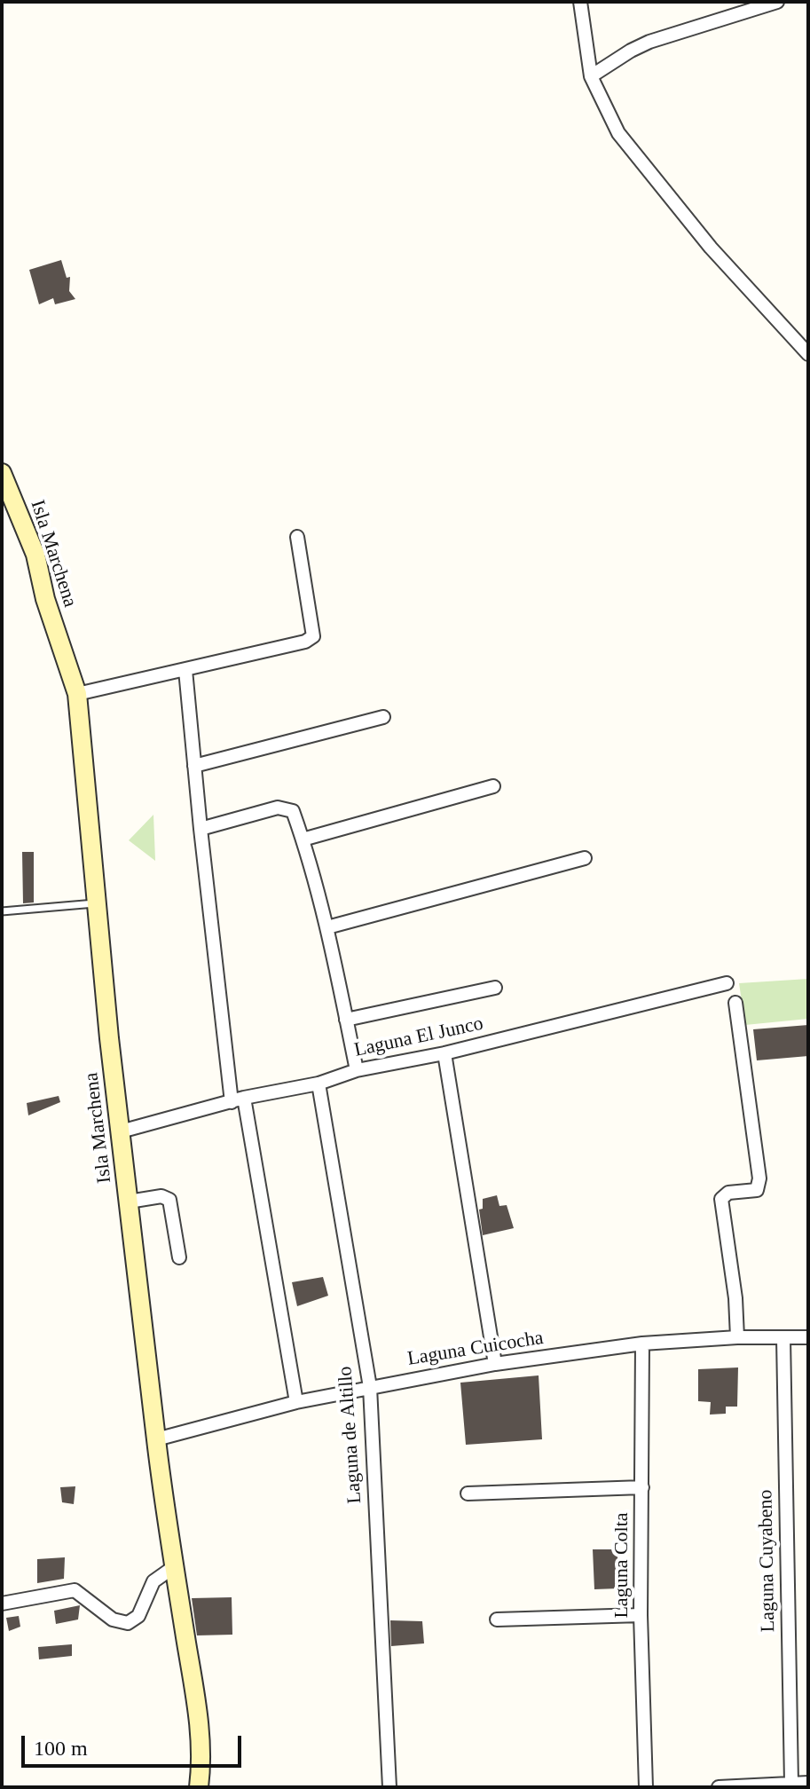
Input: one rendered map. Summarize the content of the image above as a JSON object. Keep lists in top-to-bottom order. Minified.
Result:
{"streets":{"street":["Isla Marchena","Laguna El Junco","Laguna Cuicocha","Laguna de Altillo","Laguna Cuyabeno","Laguna Colta"]},"crossings":[["Isla Marchena","Laguna El Junco"],["Isla Marchena","Laguna Cuicocha"],["Laguna El Junco","Laguna de Altillo"],["Laguna Cuicocha","Laguna de Altillo"],["Laguna Cuicocha","Laguna Cuyabeno"],["Laguna Cuicocha","Laguna Colta"]],"scale_bar":"100 m"}
